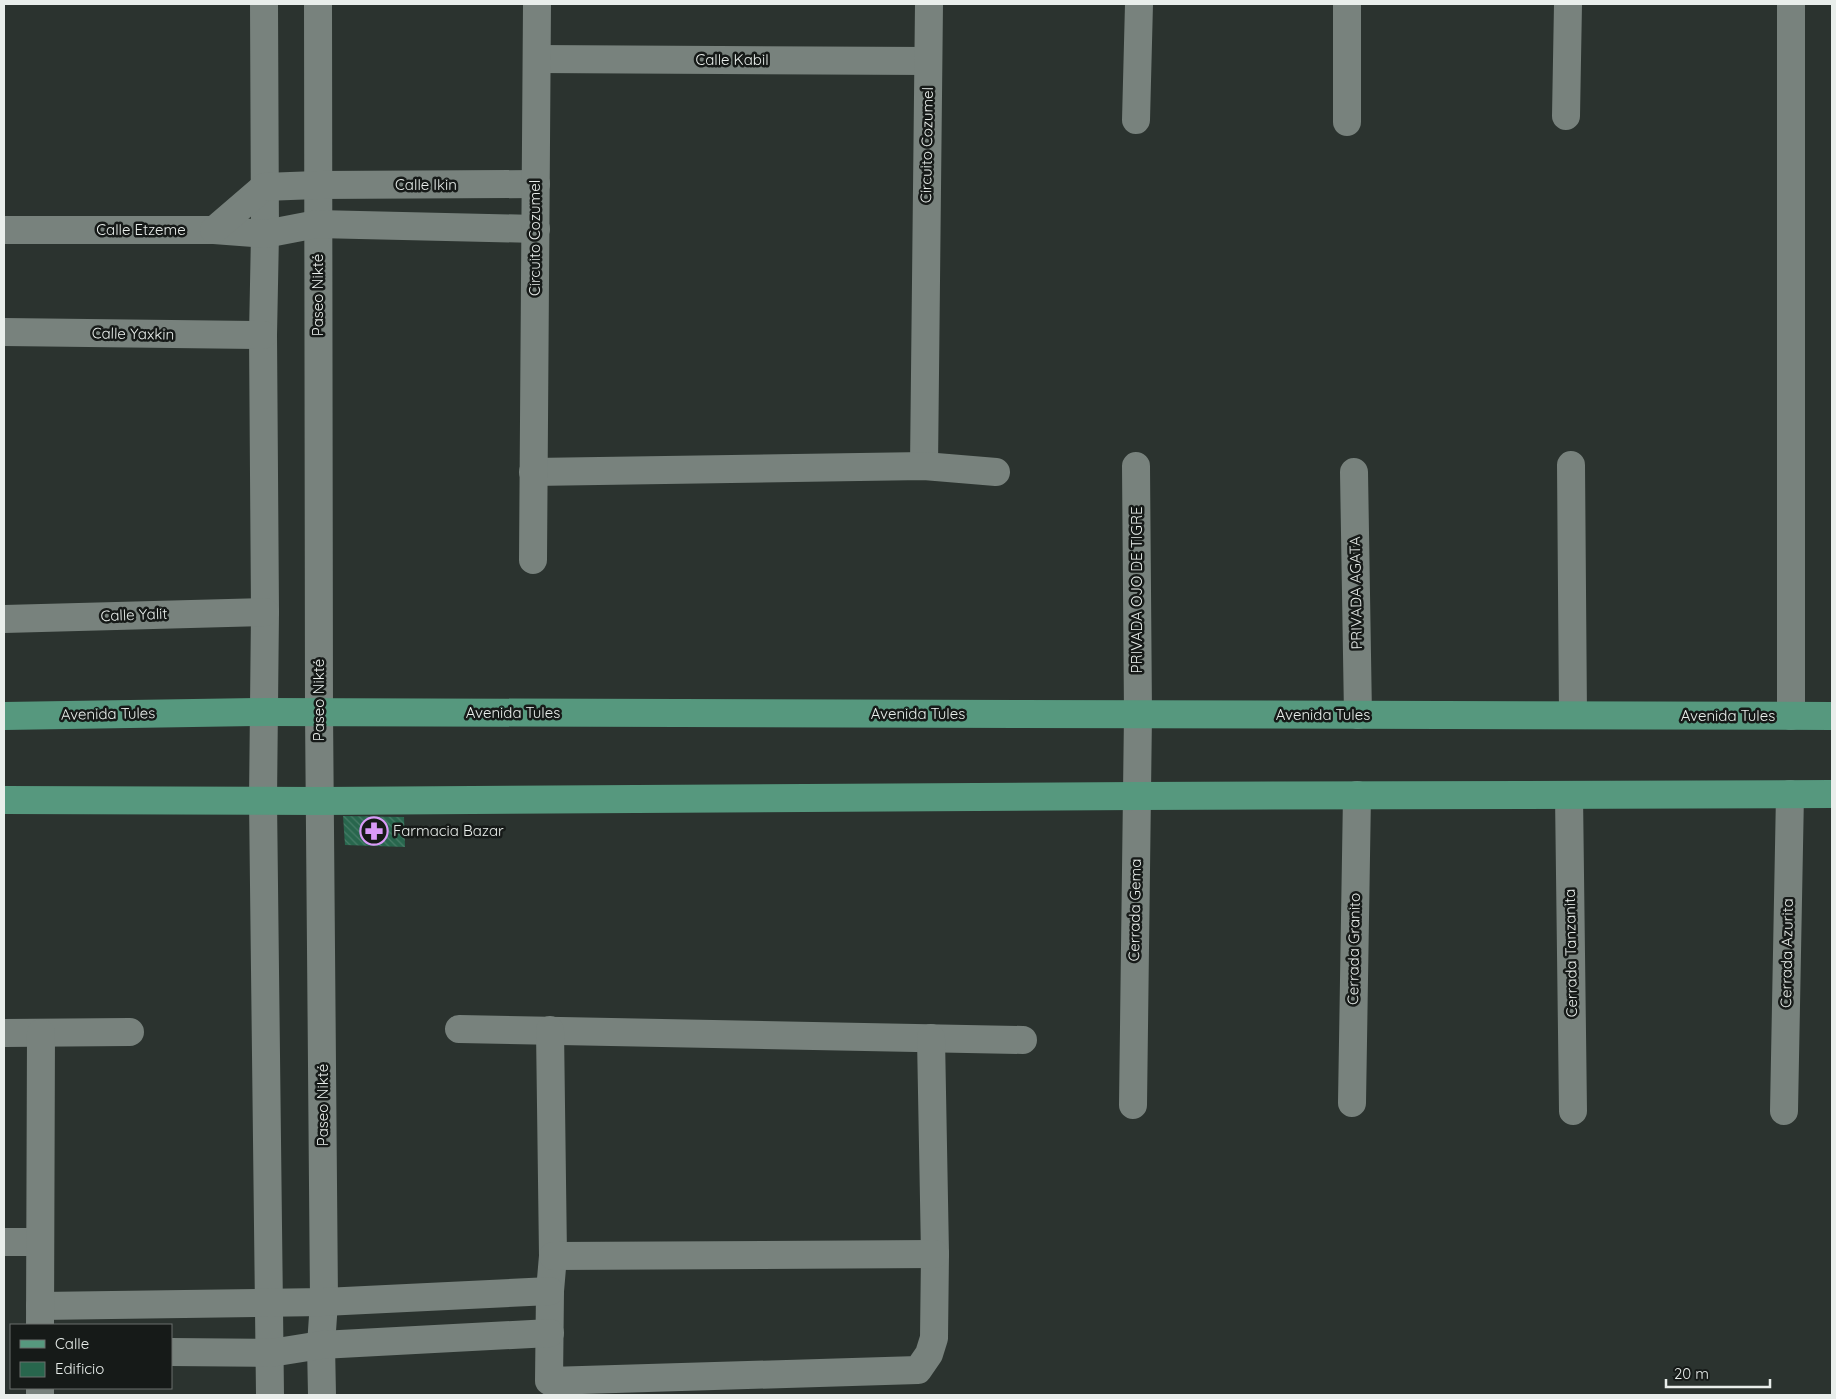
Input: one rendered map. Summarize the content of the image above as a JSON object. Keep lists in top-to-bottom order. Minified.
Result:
{"streets":{"main road":["Avenida Tules"],"street":["Calle Kabil","Circuito Cozumel","Calle Ikin","Calle Etzeme","Paseo Nikté","Calle Yaxkin","PRIVADA OJO DE TIGRE","PRIVADA AGATA","Calle Yalit","Cerrada Gema","Cerrada Granito","Cerrada Tanzanita","Cerrada Azurita"]},"crossings":[["Calle Kabil","Circuito Cozumel"],["Circuito Cozumel","Calle Ikin"],["Calle Ikin","Paseo Nikté"],["Paseo Nikté","Avenida Tules"],["PRIVADA OJO DE TIGRE","Avenida Tules"],["PRIVADA OJO DE TIGRE","Cerrada Gema"],["PRIVADA AGATA","Avenida Tules"],["Avenida Tules","Cerrada Gema"]],"places":{"pharmacy":["Farmacia Bazar"]},"legend":["Calle","Edificio"],"scale_bar":"20 m"}
